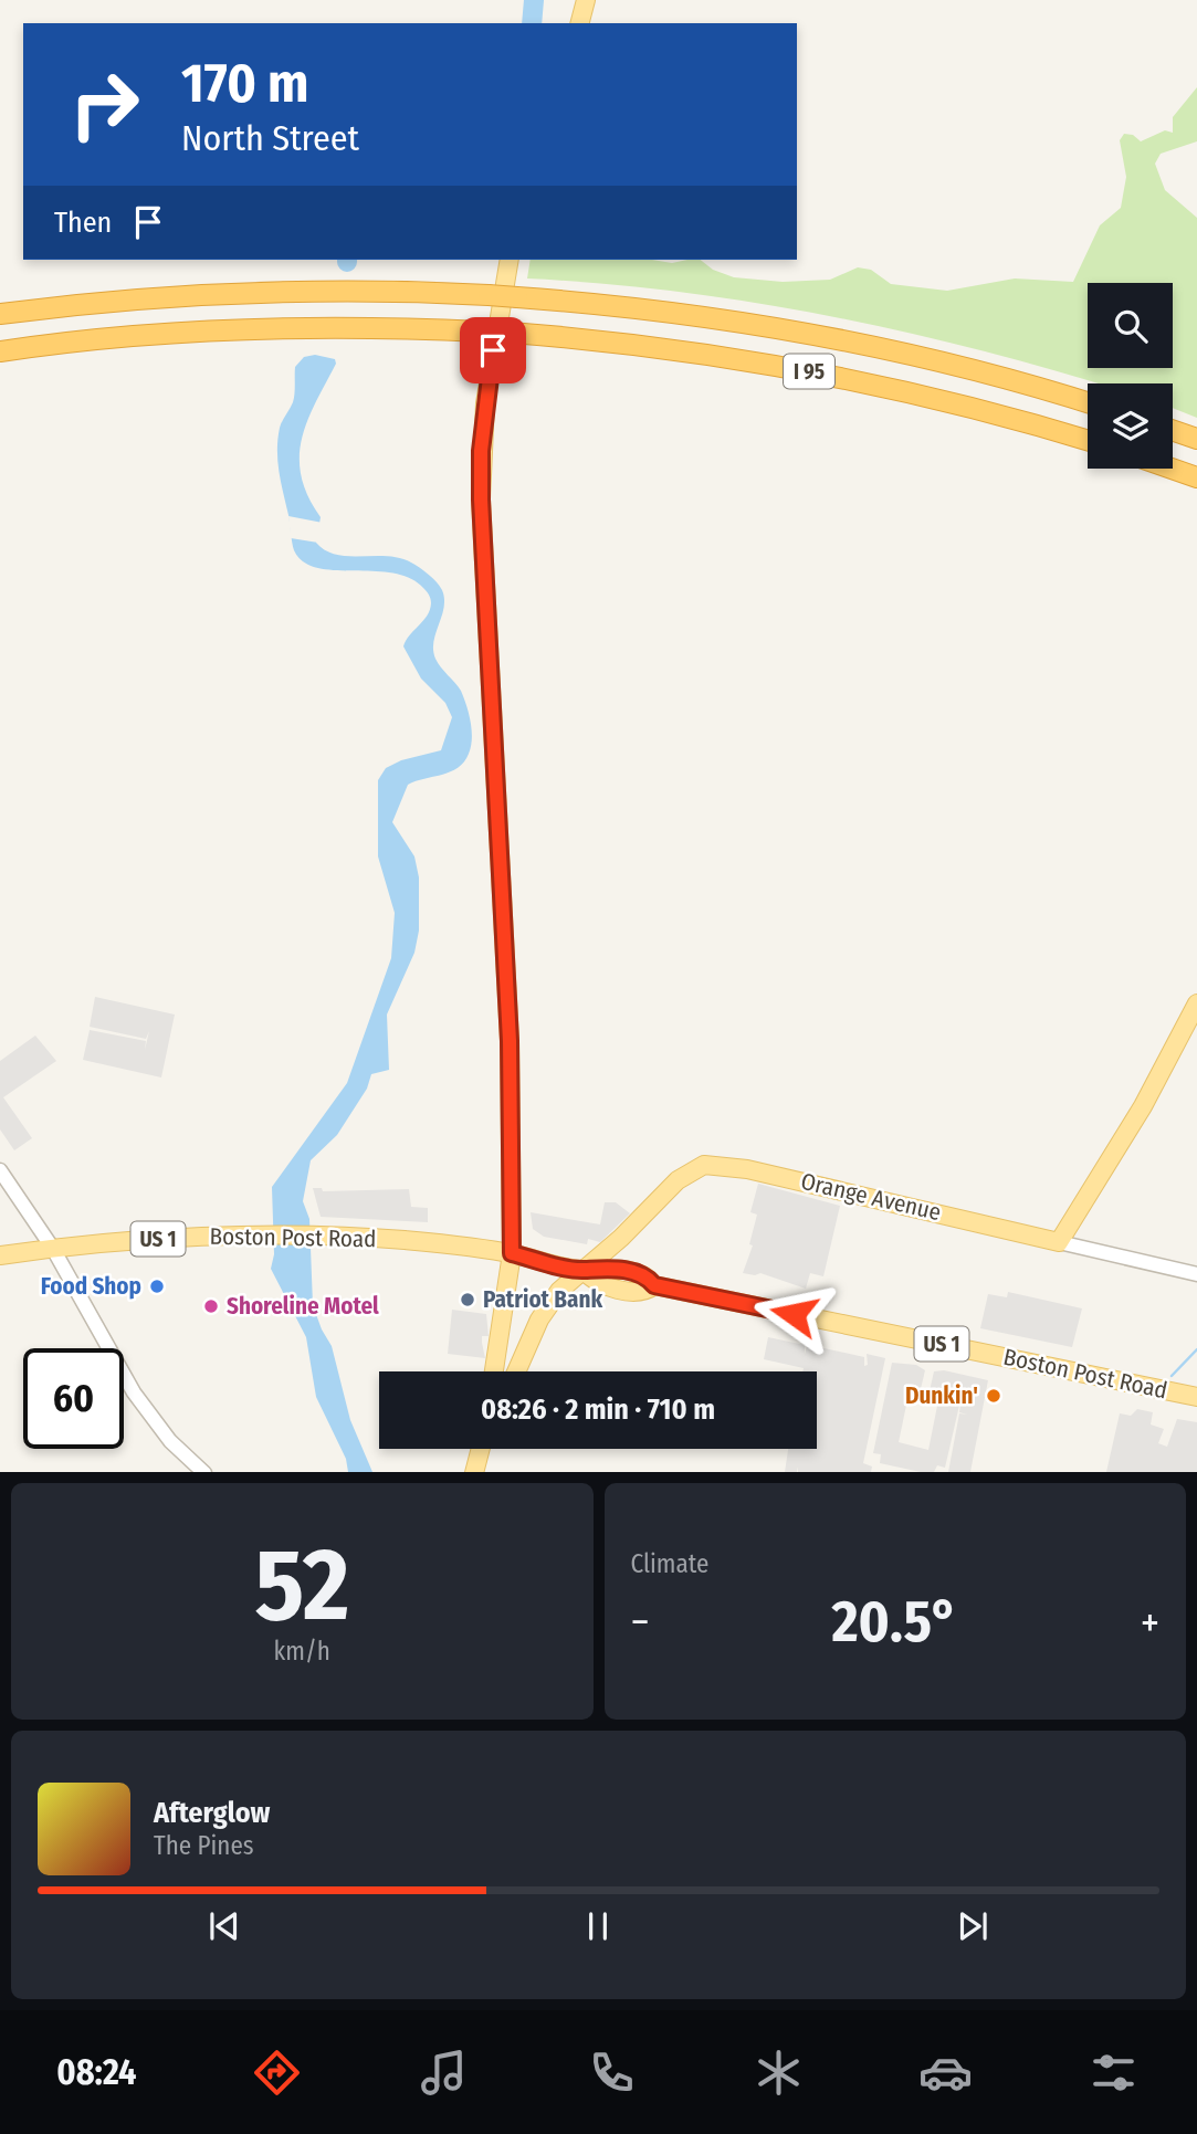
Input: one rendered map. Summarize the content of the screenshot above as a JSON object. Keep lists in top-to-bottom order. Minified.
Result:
{"streets":{"highway":["I 95"],"main road":["Orange Avenue","Boston Post Road","US 1"]},"crossings":[["Orange Avenue","Boston Post Road"]],"places":["Food Shop","Patriot Bank","Shoreline Motel","Dunkin'"],"page":{"turn":["170 m","North Street"],"then":"Then","limit":"60","trip":"08:26 · 2 min · 710 m","tile":[["52","km/h"],"Climate"],"heat":["−","20.5°","+"],"song":["Afterglow","The Pines"],"tabs":"08:24"}}
